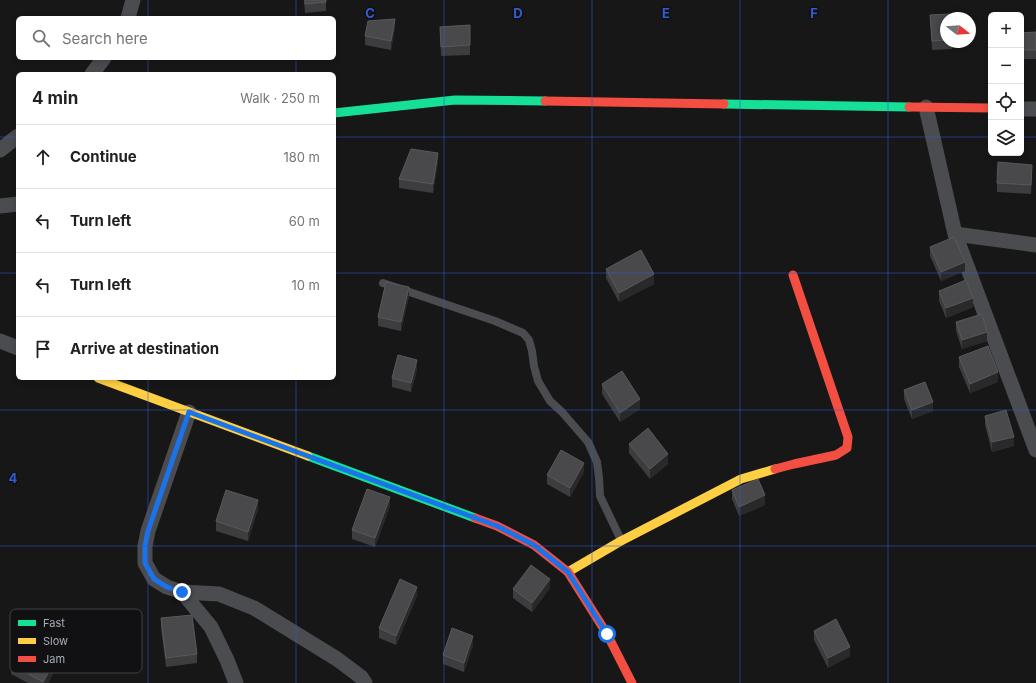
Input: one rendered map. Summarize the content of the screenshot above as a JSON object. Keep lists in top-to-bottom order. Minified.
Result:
{"legend":["Fast","Slow","Jam"],"north":"right","page":{"map_buttons":["+","−"],"search":"Search here","heading":["4 min","Walk · 250 m"],"list":[["Continue","180 m"],["Turn left","60 m"],["Turn left","10 m"],"Arrive at destination"]},"grid":{"columns":["C","D","E","F"],"rows":["4"]}}
